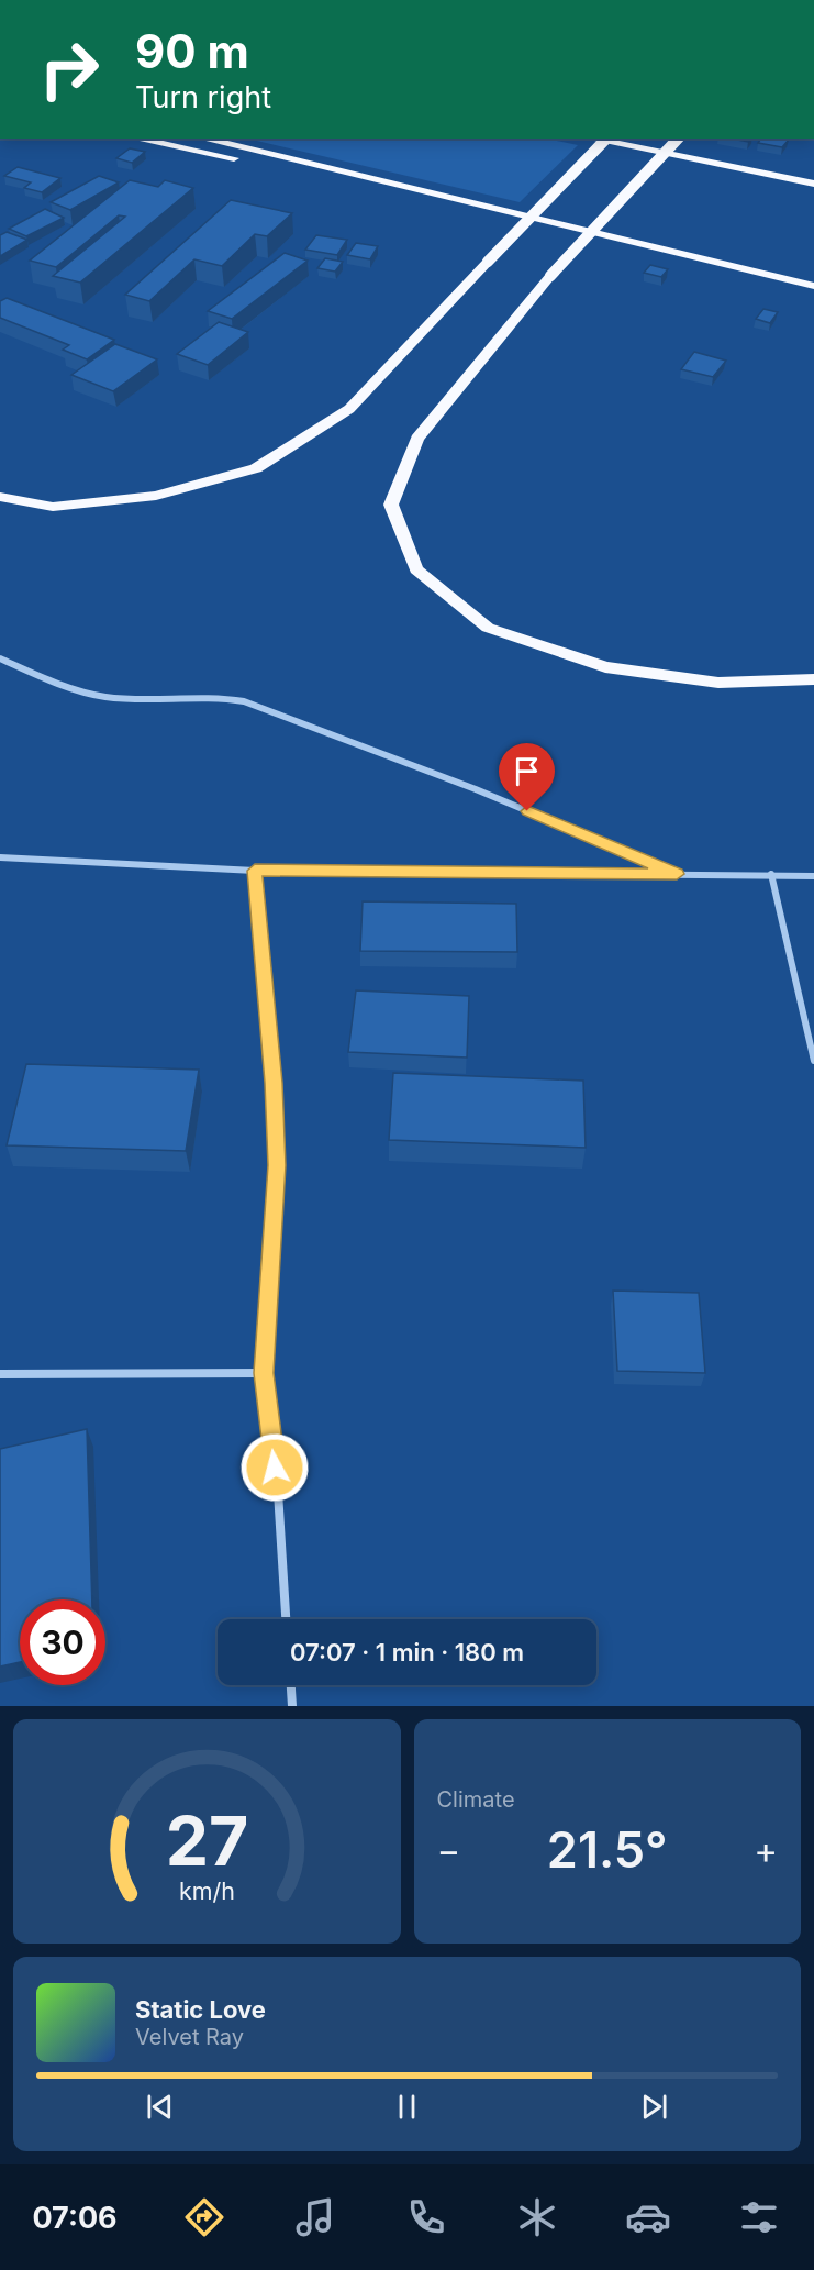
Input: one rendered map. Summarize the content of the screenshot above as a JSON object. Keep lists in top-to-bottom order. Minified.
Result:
{"page":{"turn":["90 m","Turn right"],"limit":"30","trip":"07:07 · 1 min · 180 m","tile":"Climate","heat":["−","21.5°","+"],"song":["Static Love","Velvet Ray"],"tabs":"07:06","gauge":["27","km/h"]}}
